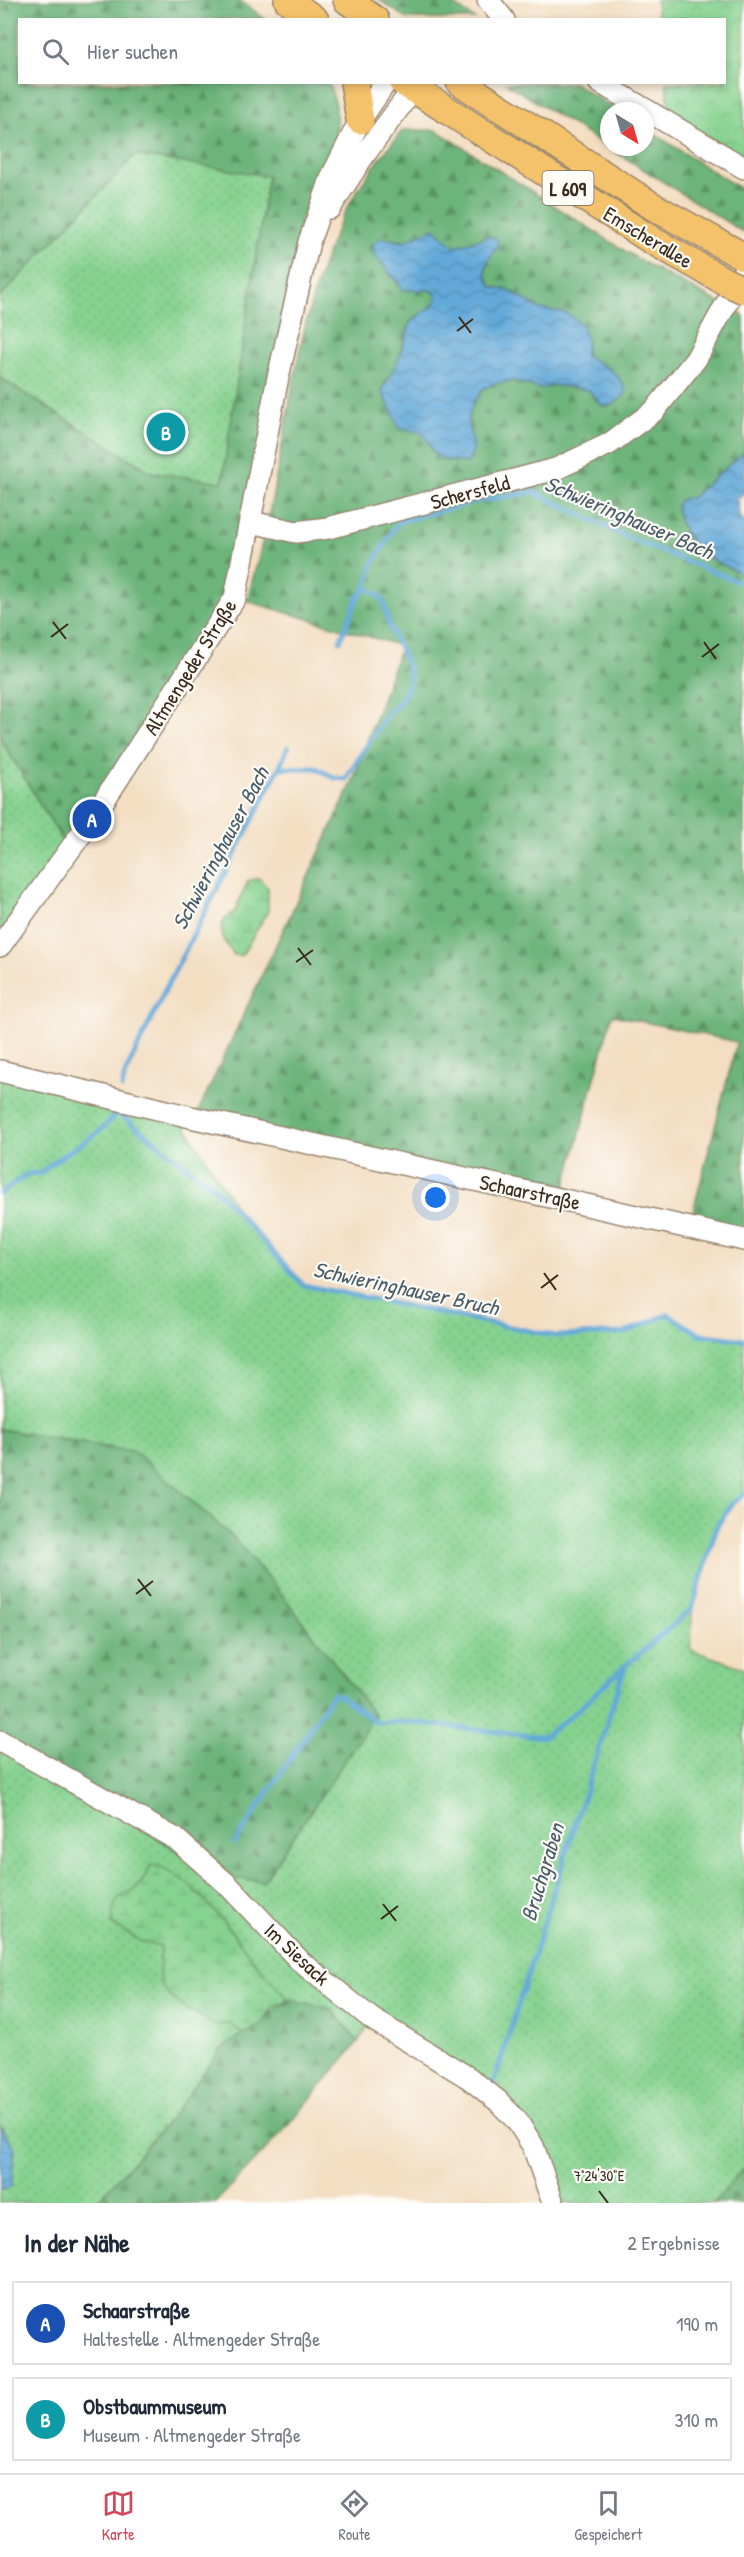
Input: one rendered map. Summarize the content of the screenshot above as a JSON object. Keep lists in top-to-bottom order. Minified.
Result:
{"streets":{"main road":["L 609","Emscherallee"],"street":["Schersfeld","Altmengeder Straße","Schaarstraße","Im Siesack"]},"crossings":[["Emscherallee","Schersfeld"],["Emscherallee","Altmengeder Straße"],["Schersfeld","Altmengeder Straße"]],"water":["Schwieringhauser Bach","Schwieringhauser Bruch","Bruchgraben"],"north":"bottom right","page":{"search":"Hier suchen","pins":["B","A"],"heading":["In der Nähe","2 Ergebnisse"],"list":[{"mark":"A","name":"Schaarstraße","note":"Haltestelle · Altmengeder Straße","value":"190 m"},{"mark":"B","name":"Obstbaummuseum","note":"Museum · Altmengeder Straße","value":"310 m"}],"nav":["Karte","Route","Gespeichert"]},"coordinates":["7°24'30\"E"]}
